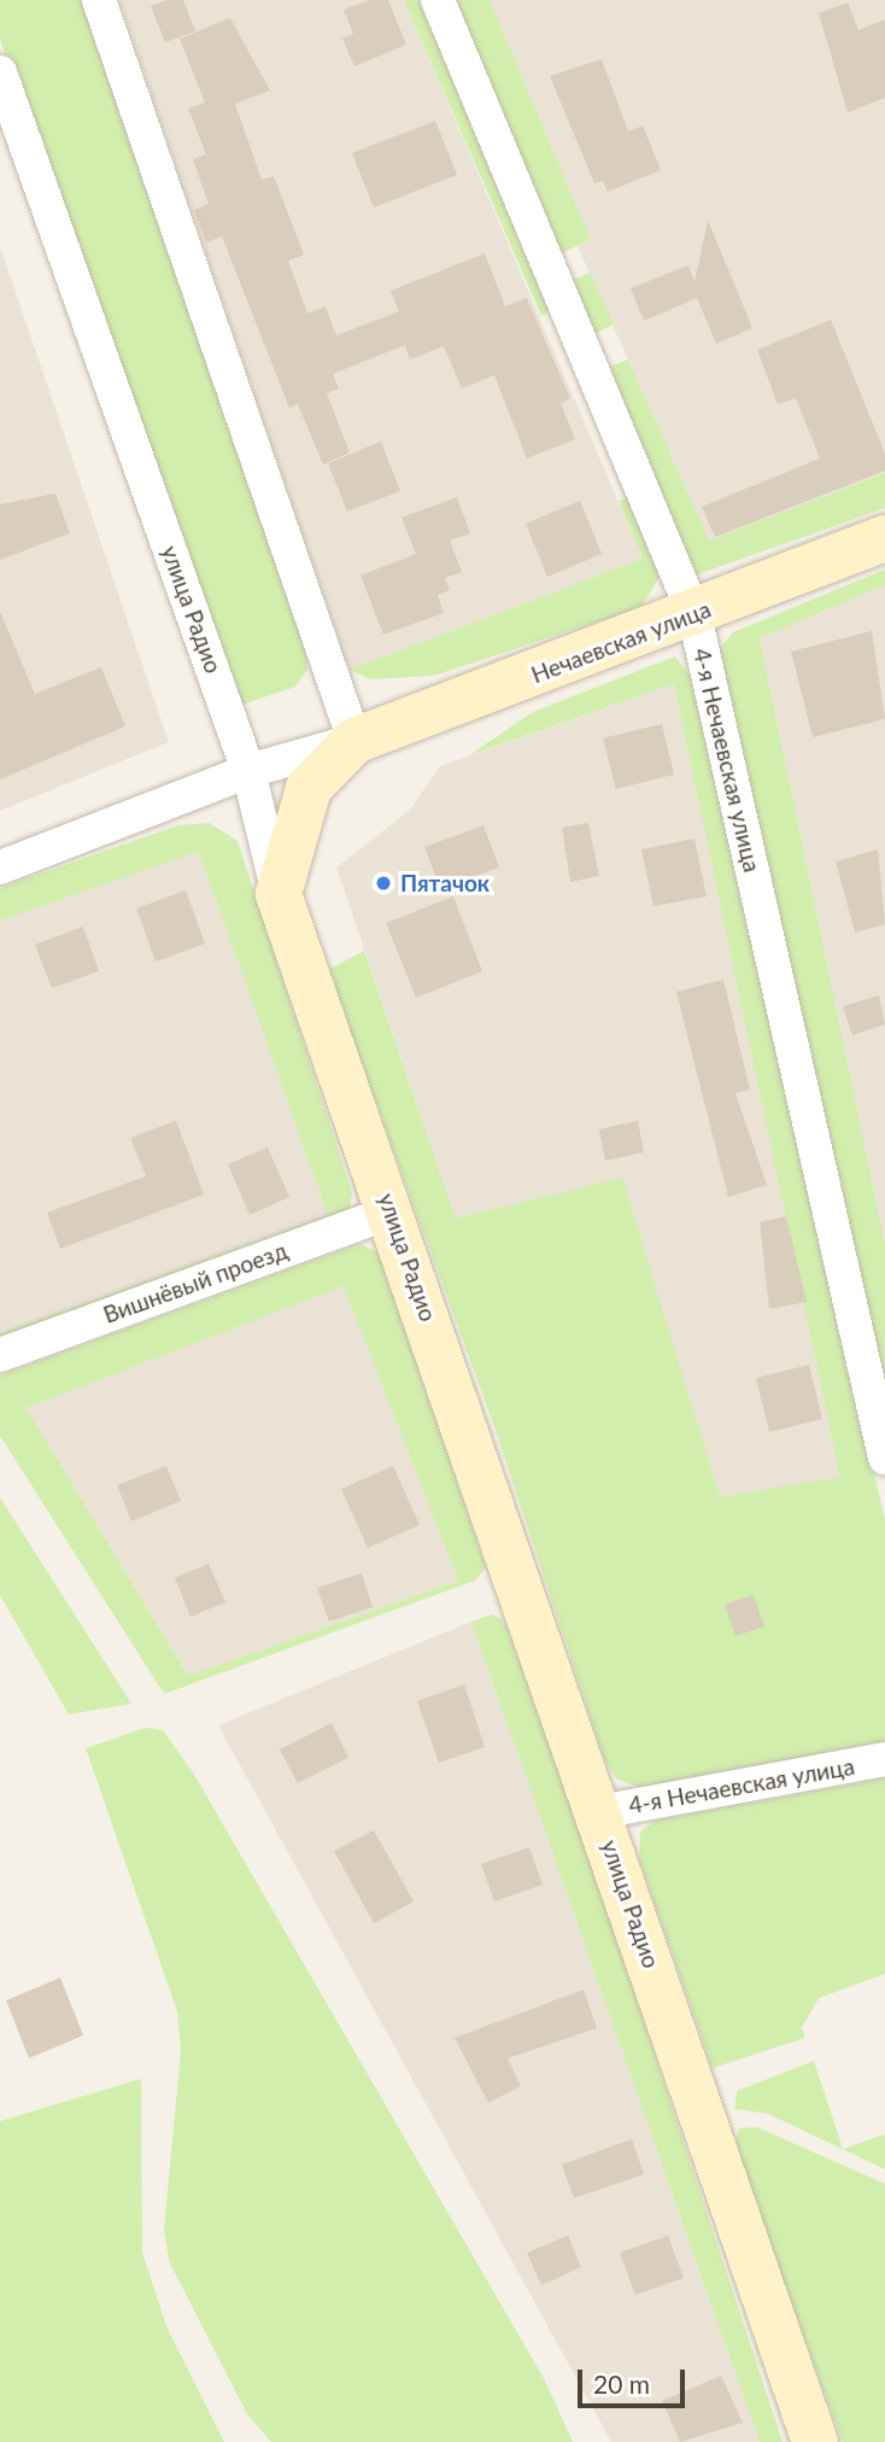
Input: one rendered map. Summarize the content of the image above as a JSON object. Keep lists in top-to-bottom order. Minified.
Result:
{"streets":{"street":["улица Радио","Нечаевская улица","4-я Нечаевская улица","Вишнёвый проезд"]},"crossings":[["улица Радио","4-я Нечаевская улица"],["улица Радио","Вишнёвый проезд"],["Нечаевская улица","4-я Нечаевская улица"]],"places":["Пятачок"],"scale_bar":"20 m"}
